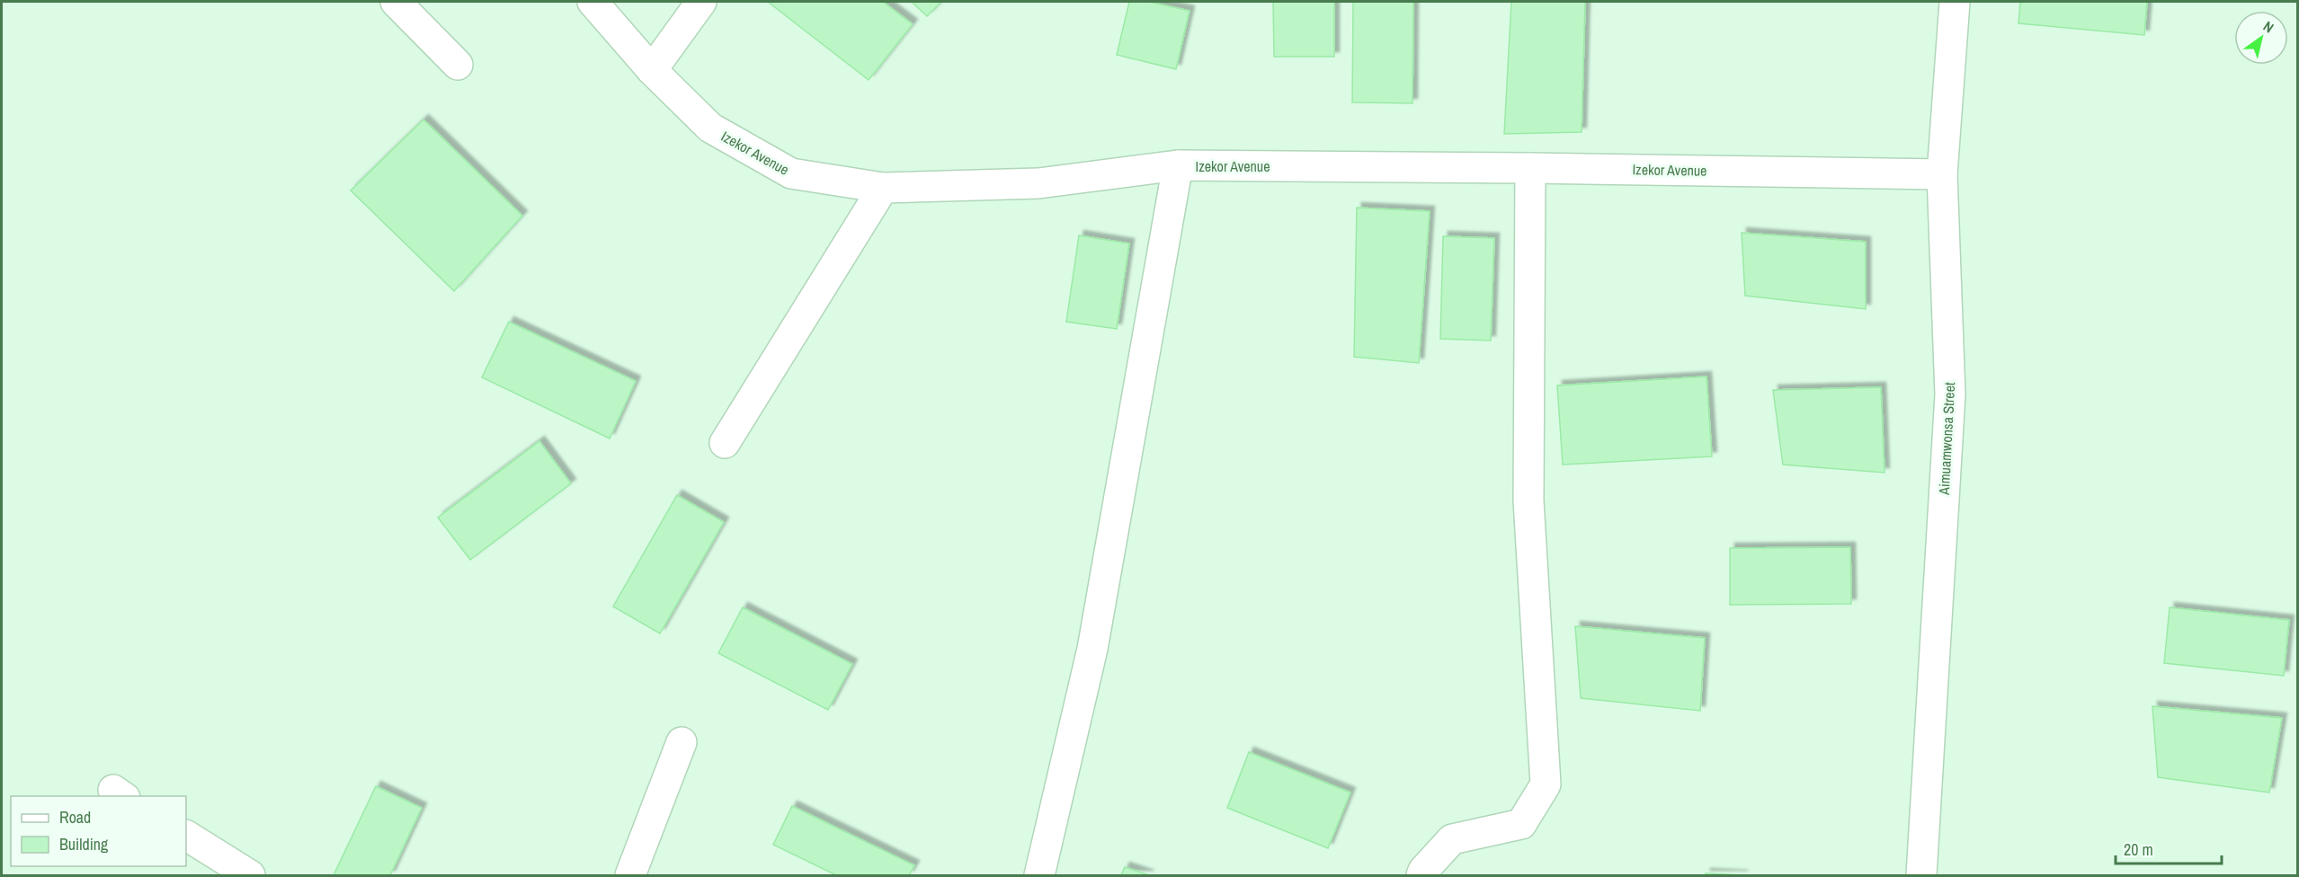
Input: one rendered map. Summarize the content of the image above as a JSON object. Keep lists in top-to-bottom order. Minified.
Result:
{"streets":{"street":["Izekor Avenue","Aimuamwonsa Street"]},"crossings":[["Izekor Avenue","Aimuamwonsa Street"]],"legend":["Road","Building"],"scale_bar":"20 m","north":"top right"}
